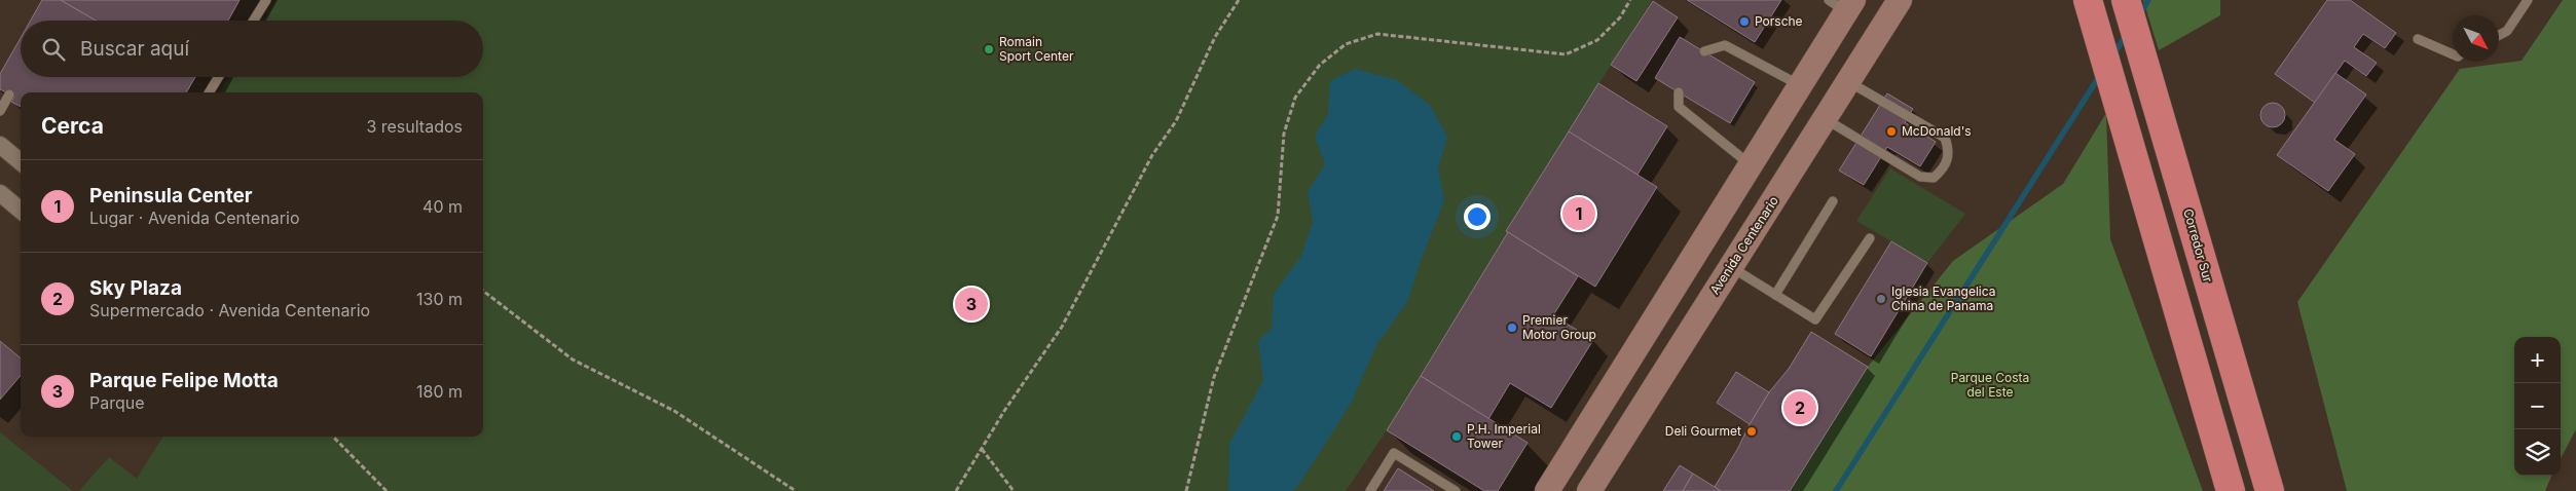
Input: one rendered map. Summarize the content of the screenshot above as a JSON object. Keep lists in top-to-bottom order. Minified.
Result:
{"streets":{"highway":["Corredor Sur"],"main road":["Avenida Centenario"]},"parks":["Parque Costa del Este"],"places":["Porsche","Romain Sport Center","McDonald's","Iglesia Evangelica China de Panama","Premier Motor Group","Deli Gourmet","P.H. Imperial Tower"],"north":"bottom right","page":{"search":"Buscar aquí","heading":["Cerca","3 resultados"],"list":[{"mark":"1","name":"Peninsula Center","note":"Lugar · Avenida Centenario","value":"40 m"},{"mark":"2","name":"Sky Plaza","note":"Supermercado · Avenida Centenario","value":"130 m"},{"mark":"3","name":"Parque Felipe Motta","note":"Parque","value":"180 m"}],"pins":["1","3","2"],"map_buttons":["+","−"]}}
